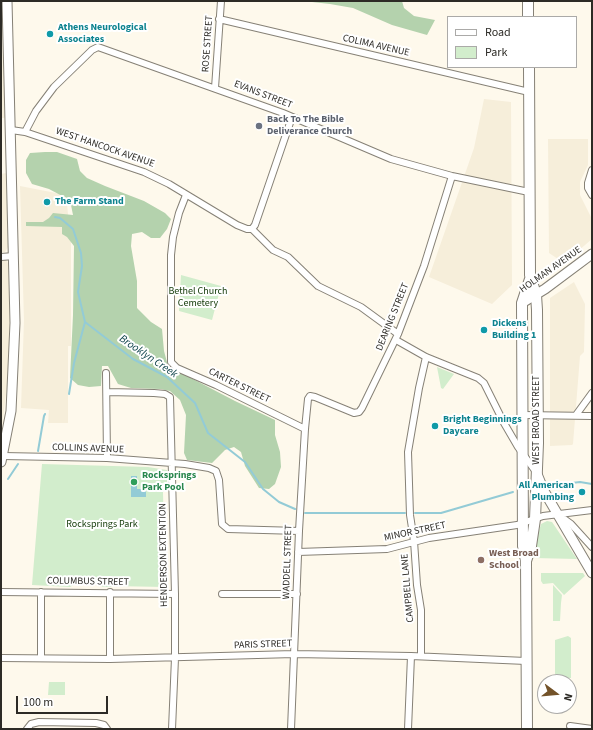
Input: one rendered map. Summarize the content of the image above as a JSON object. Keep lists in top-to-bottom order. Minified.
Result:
{"streets":{"main road":["HOLMAN AVENUE","WEST BROAD STREET"],"street":["ROSE STREET","COLIMA AVENUE","EVANS STREET","WEST HANCOCK AVENUE","DEARING STREET","CARTER STREET","COLLINS AVENUE","MINOR STREET","HENDERSON EXTENTION","WADDELL STREET","COLUMBUS STREET","CAMPBELL LANE","PARIS STREET"]},"crossings":[["ROSE STREET","COLIMA AVENUE"],["ROSE STREET","EVANS STREET"],["COLIMA AVENUE","WEST BROAD STREET"],["EVANS STREET","WEST HANCOCK AVENUE"],["EVANS STREET","DEARING STREET"],["EVANS STREET","WEST BROAD STREET"],["WEST HANCOCK AVENUE","CARTER STREET"],["HOLMAN AVENUE","WEST BROAD STREET"],["DEARING STREET","WADDELL STREET"],["CARTER STREET","WADDELL STREET"],["WEST BROAD STREET","MINOR STREET"],["WEST BROAD STREET","PARIS STREET"],["COLLINS AVENUE","HENDERSON EXTENTION"],["COLLINS AVENUE","WADDELL STREET"],["MINOR STREET","WADDELL STREET"],["MINOR STREET","CAMPBELL LANE"],["HENDERSON EXTENTION","COLUMBUS STREET"],["HENDERSON EXTENTION","PARIS STREET"],["WADDELL STREET","PARIS STREET"],["CAMPBELL LANE","PARIS STREET"]],"water":["Brooklyn Creek"],"parks":["Bethel Church Cemetery","Rocksprings Park"],"places":["Athens Neurological Associates","Back To The Bible Deliverance Church","The Farm Stand","Dickens Building 1","Bright Beginnings Daycare","Rocksprings Park Pool","All American Plumbing","West Broad School"],"legend":["Road","Park"],"scale_bar":"100 m","north":"right"}
